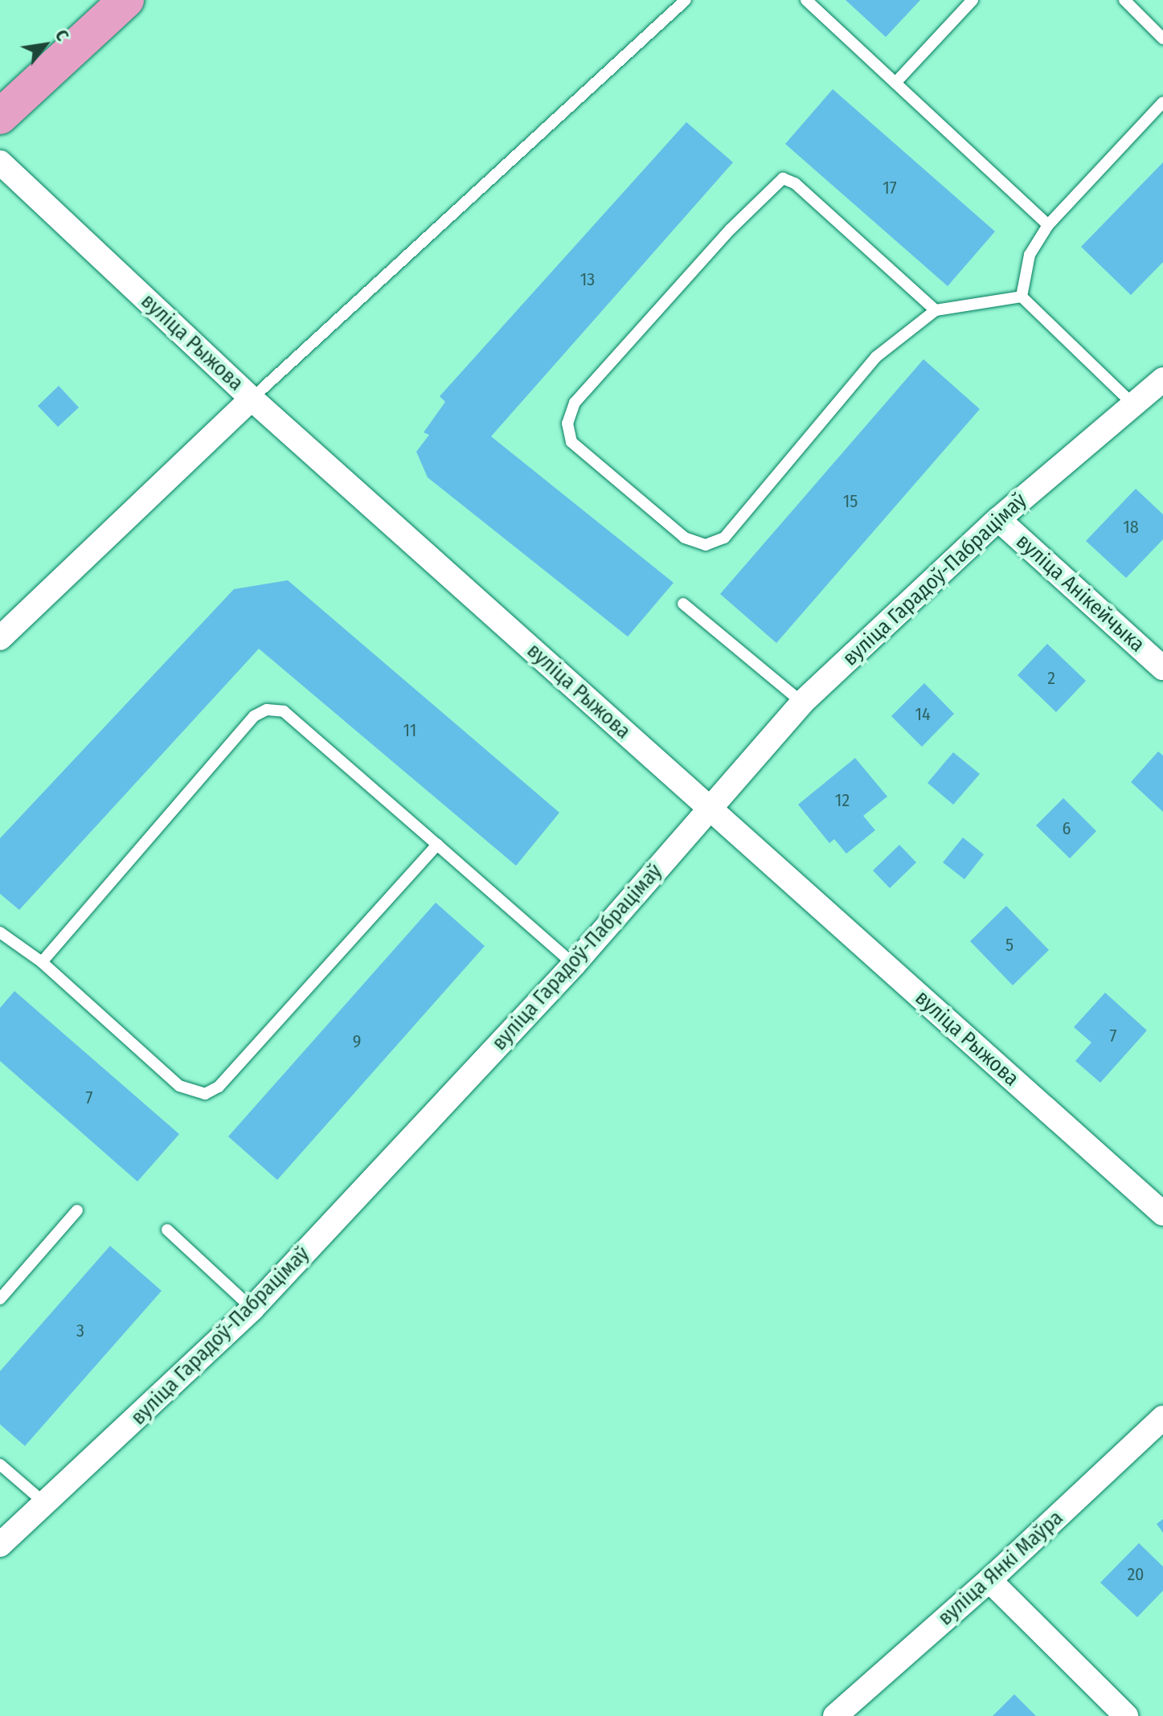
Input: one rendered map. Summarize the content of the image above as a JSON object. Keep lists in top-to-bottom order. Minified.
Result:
{"streets":{"street":["вуліца Рыжова","вуліца Гарадоў-Пабрацімаў","вуліца Анікейчыка","вуліца Янкі Маўра"]},"crossings":[["вуліца Рыжова","вуліца Гарадоў-Пабрацімаў"],["вуліца Гарадоў-Пабрацімаў","вуліца Анікейчыка"]],"house_numbers":["17","13","15","18","2","14","11","12","6","5","7","9","7","3","20"],"north":"top right"}
